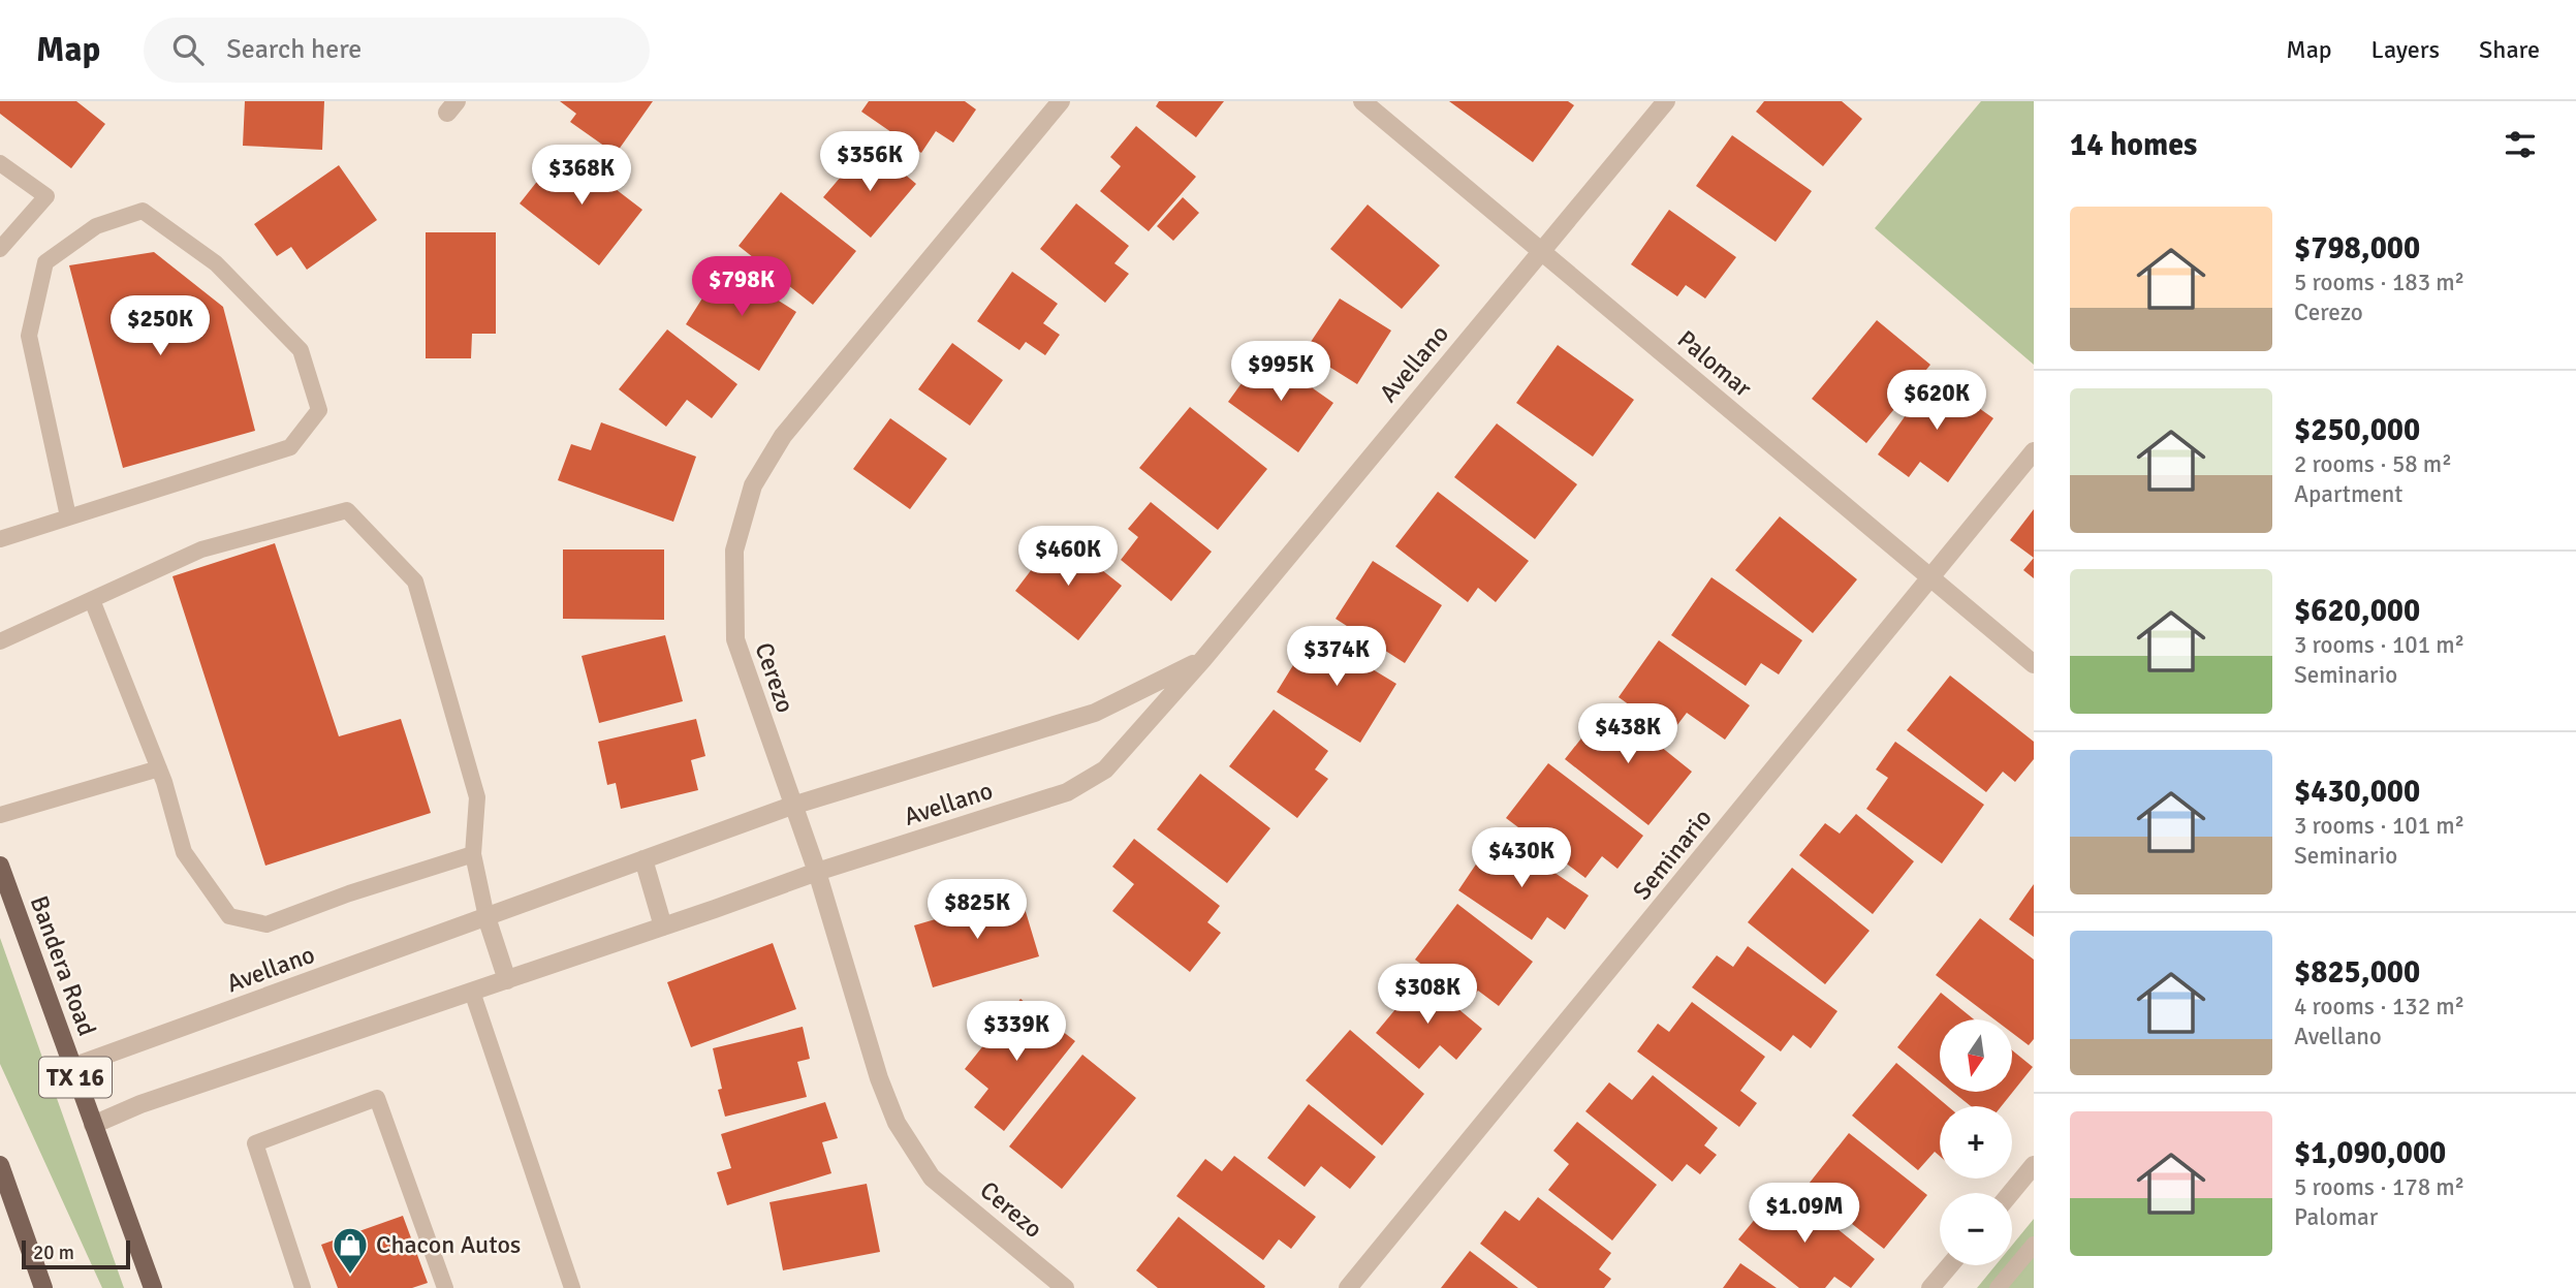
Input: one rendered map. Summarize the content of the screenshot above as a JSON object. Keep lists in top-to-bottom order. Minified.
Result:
{"streets":{"main road":["Bandera Road","TX 16"],"street":["Avellano","Palomar","Cerezo","Seminario"]},"crossings":[["Avellano","Palomar"],["Avellano","Cerezo"],["Avellano","Bandera Road"],["Palomar","Seminario"]],"places":{"shop":["Chacon Autos"]},"scale_bar":"20 m","north":"bottom","page":{"header":"Map","search":"Search here","nav":["Map","Layers","Share"],"heading":"14 homes","price":["$356K","$368K","$798K","$250K","$995K","$620K","$460K","$374K","$438K","$430K","$825K","$308K","$339K","$1.09M"],"list":[{"name":"$798,000","note":"5 rooms · 183 m² · Cerezo"},{"name":"$250,000","note":"2 rooms · 58 m² · Apartment"},{"name":"$620,000","note":"3 rooms · 101 m² · Seminario"},{"name":"$430,000","note":"3 rooms · 101 m² · Seminario"},{"name":"$825,000","note":"4 rooms · 132 m² · Avellano"},{"name":"$1,090,000","note":"5 rooms · 178 m² · Palomar"}],"map_buttons":["+","−"],"scale":"20 m"}}
